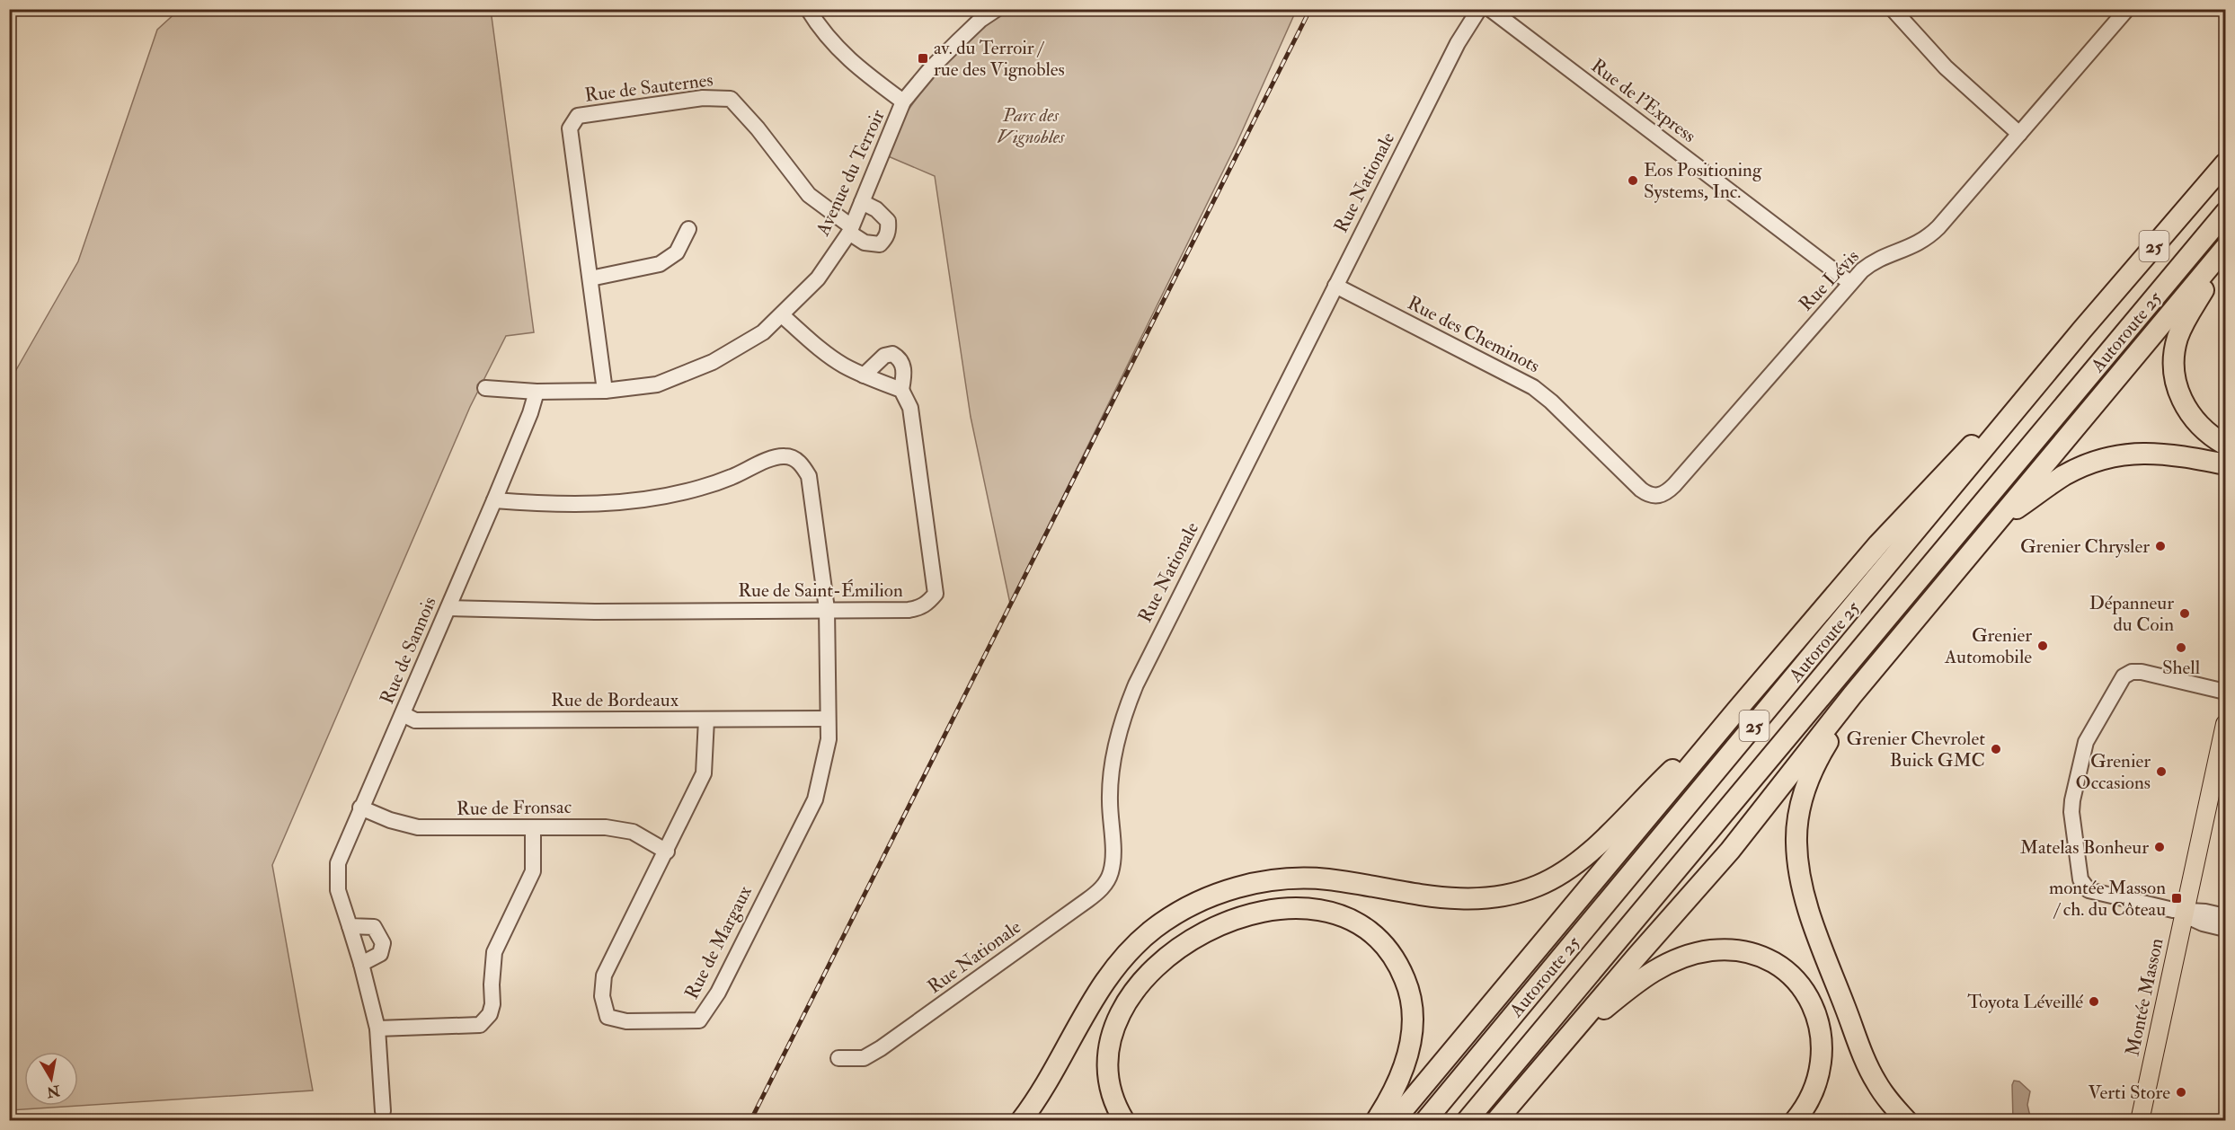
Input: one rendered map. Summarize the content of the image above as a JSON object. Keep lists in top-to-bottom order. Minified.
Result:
{"streets":{"highway":["25","Autoroute 25"],"main road":["Montée Masson"],"street":["Rue de Sauternes","Rue de l'Express","Avenue du Terroir","Rue Nationale","Rue Lévis","Rue des Cheminots","Rue de Saint-Émilion","Rue de Sannois","Rue de Bordeaux","Rue de Fronsac","Rue de Margaux"]},"crossings":[["Rue de Sauternes","Avenue du Terroir"],["Rue de l'Express","Rue Lévis"],["Avenue du Terroir","Rue de Sannois"],["Rue Nationale","Rue des Cheminots"],["Rue Lévis","Rue des Cheminots"],["Rue de Saint-Émilion","Rue de Sannois"],["Rue de Saint-Émilion","Rue de Margaux"],["Rue de Sannois","Rue de Bordeaux"],["Rue de Sannois","Rue de Fronsac"],["Rue de Sannois","Rue de Margaux"],["Rue de Bordeaux","Rue de Margaux"],["Rue de Fronsac","Rue de Margaux"]],"parks":["Parc des Vignobles"],"places":{"transit":["av. du Terroir / rue des Vignobles","montée Masson / ch. du Côteau"],"other":["Eos Positioning Systems, Inc.","Grenier Chrysler","Dépanneur du Coin","Grenier Automobile","Shell","Grenier Chevrolet Buick GMC","Grenier Occasions","Matelas Bonheur","Toyota Léveillé","Verti Store"]},"north":"bottom"}
